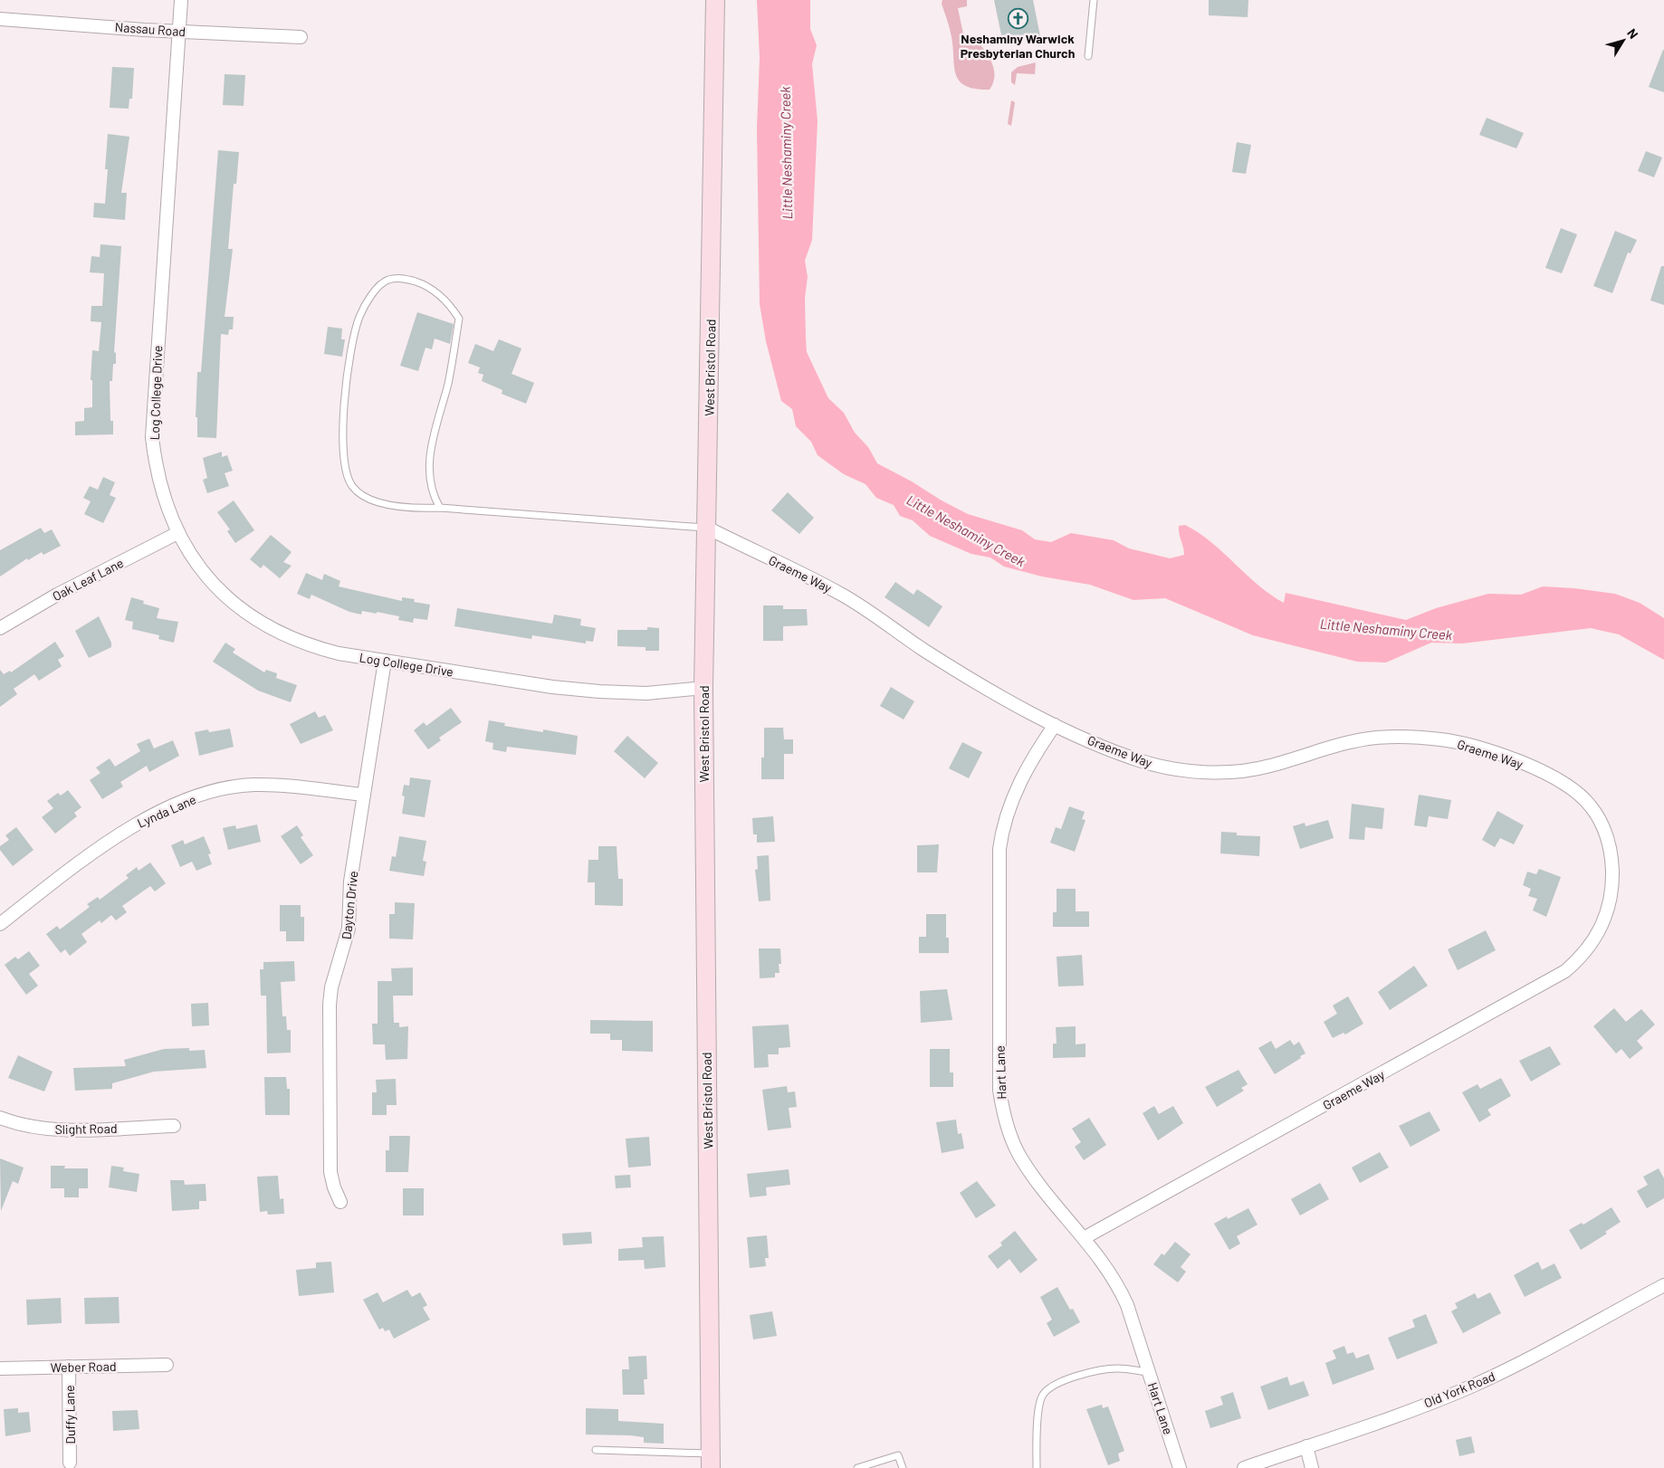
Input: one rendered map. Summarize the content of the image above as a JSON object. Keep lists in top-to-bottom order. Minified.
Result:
{"streets":{"main road":["West Bristol Road"],"street":["Nassau Road","Log College Drive","Graeme Way","Oak Leaf Lane","Lynda Lane","Dayton Drive","Hart Lane","Slight Road","Weber Road","Old York Road","Duffy Lane"]},"crossings":[["Nassau Road","Log College Drive"],["West Bristol Road","Log College Drive"],["West Bristol Road","Graeme Way"],["Log College Drive","Oak Leaf Lane"],["Log College Drive","Dayton Drive"],["Graeme Way","Hart Lane"],["Lynda Lane","Dayton Drive"],["Weber Road","Duffy Lane"]],"water":["Little Neshaminy Creek"],"places":{"church":["Neshaminy Warwick Presbyterian Church"]},"north":"top right"}
